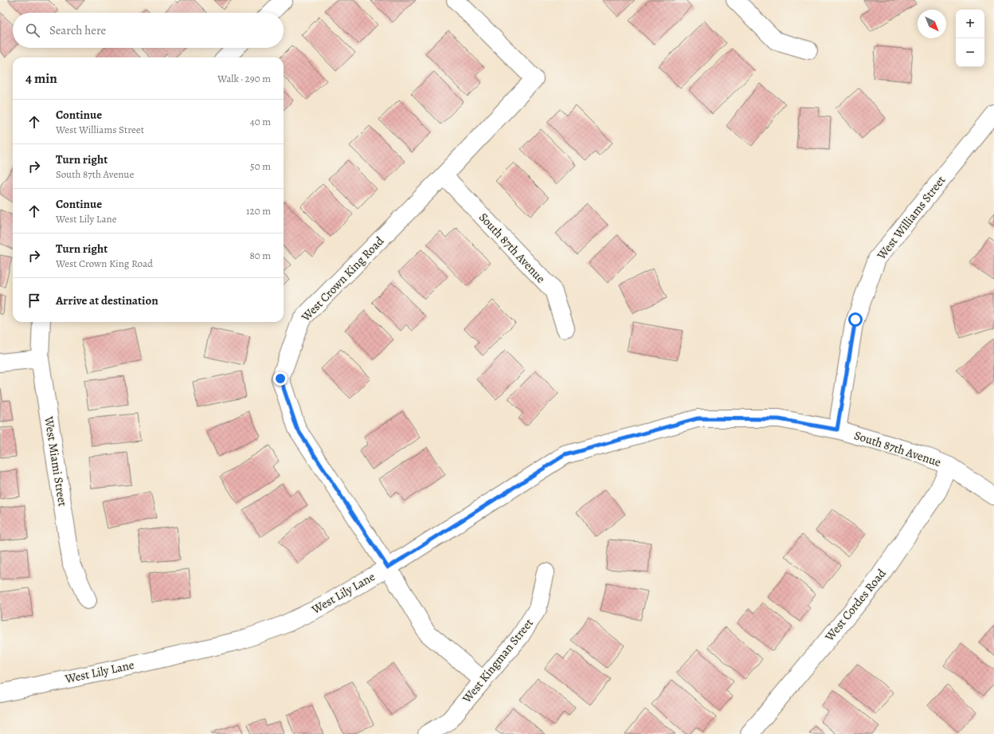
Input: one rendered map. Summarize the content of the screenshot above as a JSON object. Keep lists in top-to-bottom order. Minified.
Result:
{"streets":{"street":["West Williams Street","South 87th Avenue","West Crown King Road","West Miami Street","West Lily Lane","West Cordes Road","West Kingman Street"]},"crossings":[["West Williams Street","South 87th Avenue"],["South 87th Avenue","West Crown King Road"],["South 87th Avenue","West Lily Lane"],["South 87th Avenue","West Cordes Road"],["West Crown King Road","West Lily Lane"],["West Crown King Road","West Kingman Street"]],"north":"bottom right","page":{"map_buttons":["+","−"],"search":"Search here","heading":["4 min","Walk · 290 m"],"list":[["Continue","West Williams Street","40 m"],["Turn right","South 87th Avenue","50 m"],["Continue","West Lily Lane","120 m"],["Turn right","West Crown King Road","80 m"],"Arrive at destination"]}}
